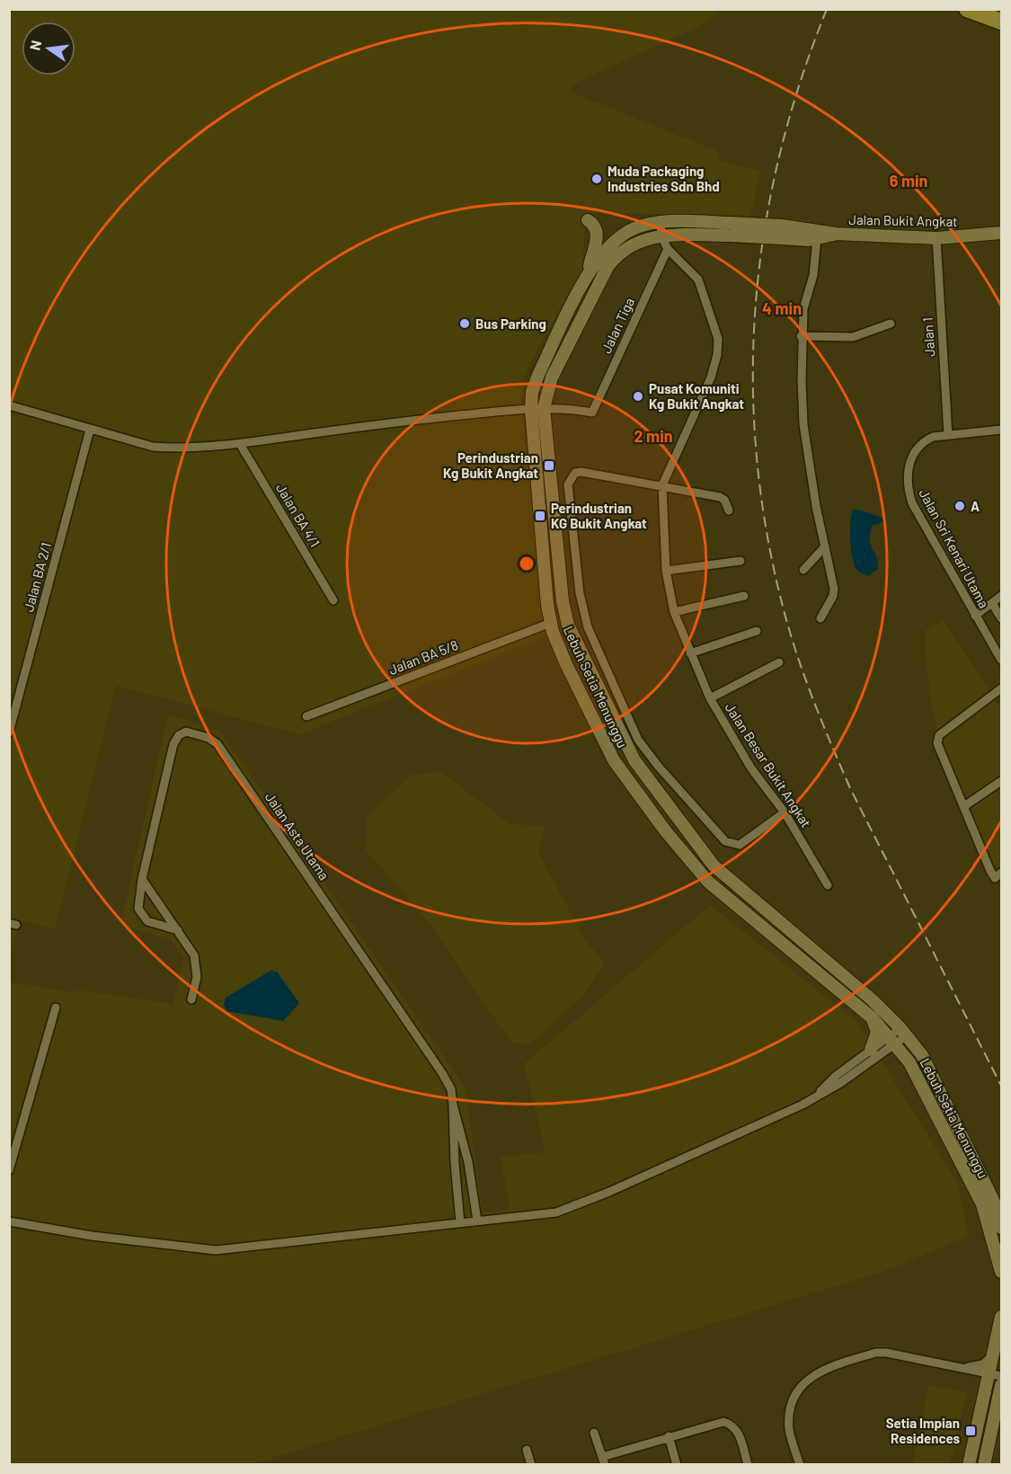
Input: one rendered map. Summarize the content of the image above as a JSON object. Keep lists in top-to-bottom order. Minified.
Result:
{"streets":{"street":["Jalan Bukit Angkat","Jalan Tiga","Jalan 1","Jalan BA 4/1","Jalan Sri Kenari Utama","Jalan BA 2/1","Jalan BA 5/8","Lebuh Setia Menunggu","Jalan Besar Bukit Angkat","Jalan Asta Utama"]},"crossings":[["Jalan Bukit Angkat","Jalan 1"],["Jalan Tiga","Lebuh Setia Menunggu"],["Jalan Tiga","Jalan Besar Bukit Angkat"],["Jalan 1","Jalan Sri Kenari Utama"],["Jalan BA 5/8","Lebuh Setia Menunggu"],["Lebuh Setia Menunggu","Jalan Besar Bukit Angkat"]],"places":{"other":["Muda Packaging Industries Sdn Bhd","Bus Parking","Pusat Komuniti Kg Bukit Angkat","A"],"transit":["Perindustrian Kg Bukit Angkat","Perindustrian KG Bukit Angkat","Setia Impian Residences"]},"north":"left","rings":["6 min","4 min","2 min"]}
